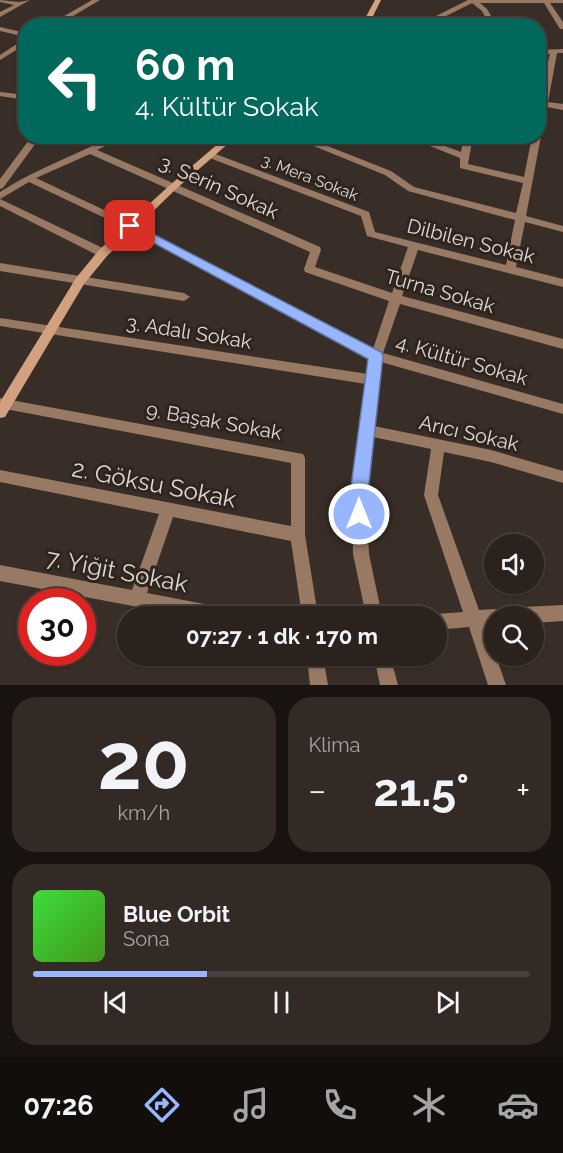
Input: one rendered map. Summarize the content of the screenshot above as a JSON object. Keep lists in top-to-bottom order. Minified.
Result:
{"streets":{"street":["3. Mera Sokak","3. Serin Sokak","Dilbilen Sokak","Turna Sokak","3. Adalı Sokak","4. Kültür Sokak","9. Başak Sokak","Arıcı Sokak","2. Göksu Sokak","7. Yiğit Sokak"]},"crossings":[["3. Mera Sokak","Dilbilen Sokak"],["3. Serin Sokak","Turna Sokak"],["9. Başak Sokak","2. Göksu Sokak"]],"page":{"turn":["60 m","4. Kültür Sokak"],"limit":"30","trip":"07:27 · 1 dk · 170 m","tile":[["20","km/h"],"Klima"],"heat":["−","21.5°","+"],"song":["Blue Orbit","Sona"],"tabs":"07:26"}}
